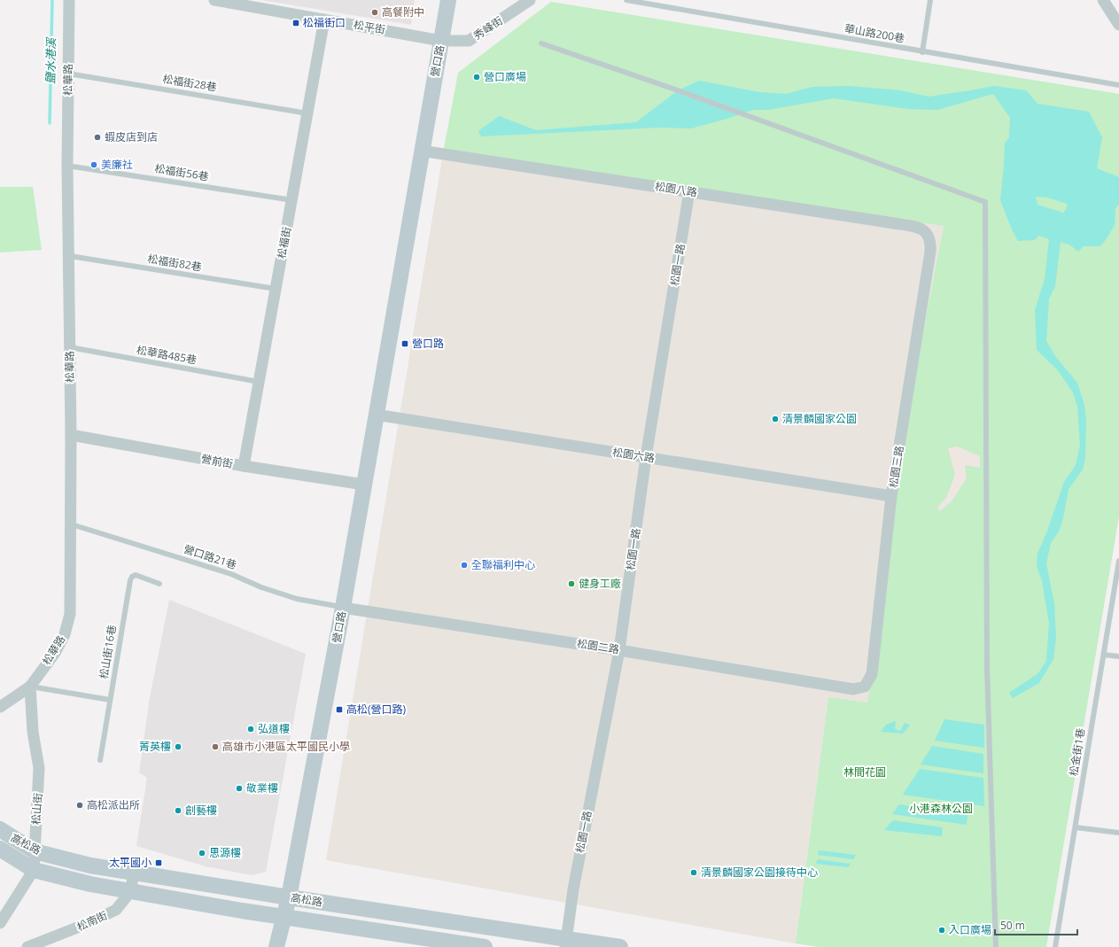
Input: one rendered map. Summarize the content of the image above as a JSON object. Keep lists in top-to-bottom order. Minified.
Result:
{"streets":{"street":["松平街","秀峰街","營口路","松華路","松園八路","松福街","松園一路","松園六路","營前街","松園三路","松園二路","松山街","高松路","松南街"],"lane":["華山路200巷","松福街28巷","松福街56巷","松福街82巷","松華路485巷","營口路21巷","松山街16巷","松金街1巷"]},"crossings":[["松平街","秀峰街"],["松平街","營口路"],["松平街","松福街"],["秀峰街","營口路"],["營口路","松園八路"],["營口路","松園六路"],["營口路","營前街"],["營口路","營口路21巷"],["營口路","松園二路"],["營口路","高松路"],["松華路","松福街28巷"],["松華路","松福街56巷"],["松華路","松福街82巷"],["松華路","松華路485巷"],["松華路","營前街"],["松華路","營口路21巷"],["松華路","松山街"],["松福街28巷","松福街"],["松福街56巷","松福街"],["松園八路","松園一路"],["松園八路","松園三路"],["松福街","松福街82巷"],["松福街","松華路485巷"],["松福街","營前街"],["松園一路","松園六路"],["松園一路","松園二路"],["松園一路","高松路"],["松園六路","松園三路"],["松園三路","松園二路"],["營口路21巷","松園二路"],["松山街","高松路"],["高松路","松南街"]],"water":["鹽水港溪"],"parks":["林間花園","小港森林公園"],"places":{"other":["高餐附中","營口廣場","蝦皮店到店","美廉社","清景麟國家公園","全聯福利中心","健身工廠","弘道樓","菁英樓","高雄市小港區太平國民小學","敬業樓","高松派出所","創藝樓","思源樓","清景麟國家公園接待中心","入口廣場"],"transit":["松福街口","營口路","高松(營口路)","太平國小"]},"scale_bar":"50 m"}
